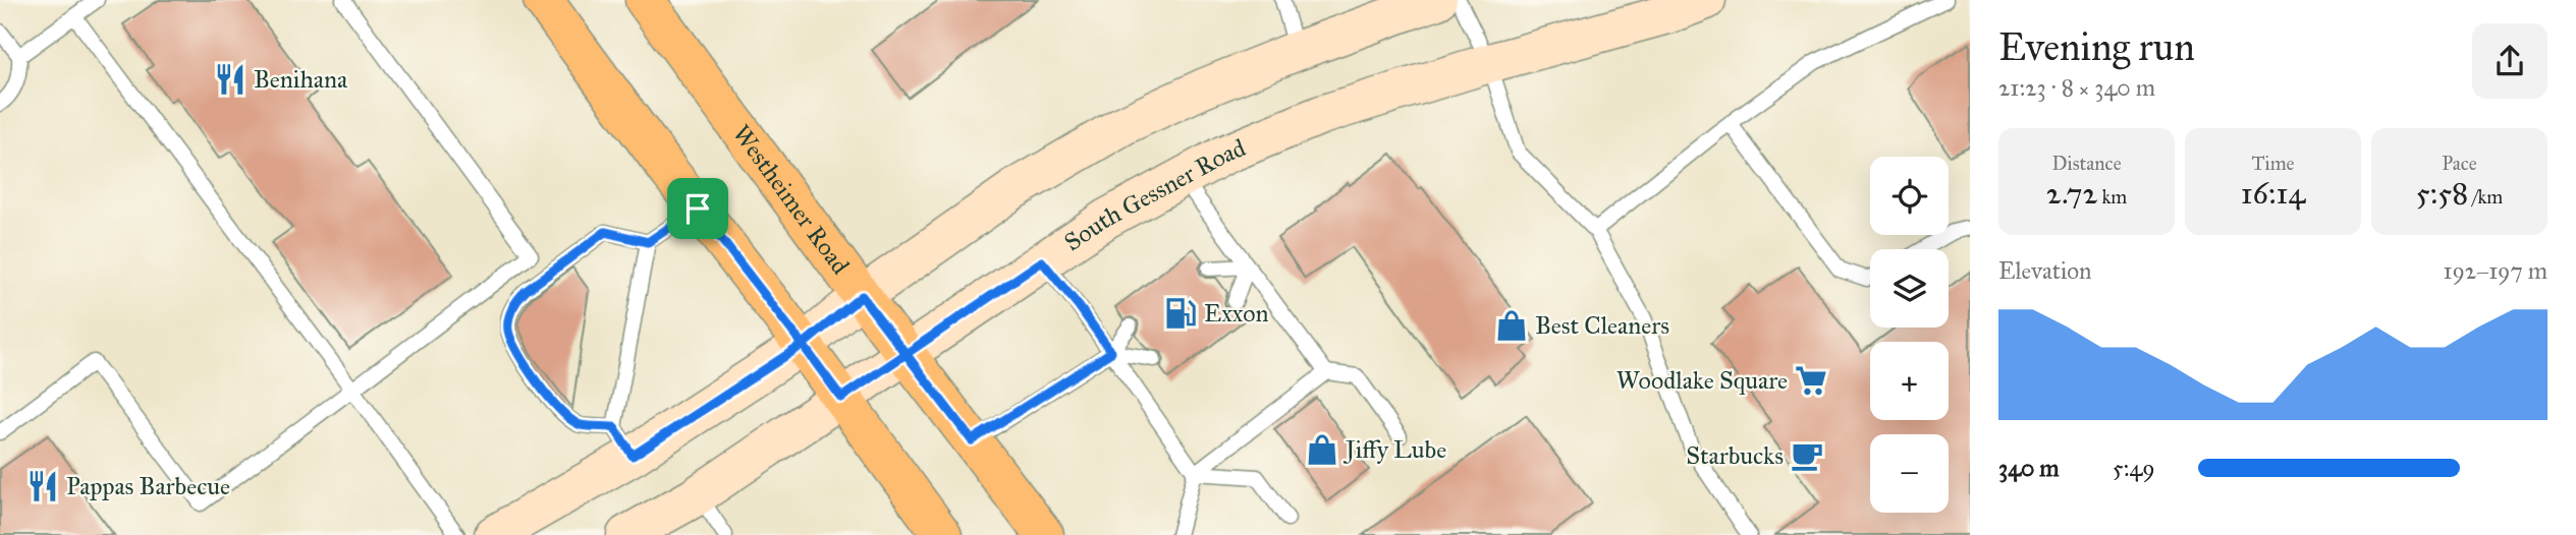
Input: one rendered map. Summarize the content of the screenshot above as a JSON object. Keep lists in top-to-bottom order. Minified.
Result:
{"streets":{"main road":["South Gessner Road","Westheimer Road"]},"crossings":[["South Gessner Road","Westheimer Road"]],"places":{"restaurant":["Benihana","Pappas Barbecue"],"fuel station":["Exxon"],"shop":["Best Cleaners","Jiffy Lube"],"supermarket":["Woodlake Square"],"cafe":["Starbucks"]},"page":{"heading":["Evening run","21:23 · 8 × 340 m"],"stats":[["Distance","2.72 km"],["Time","16:14"],["Pace","5:58 /km"]],"map_buttons":["+","−"],"chart":["Elevation","192–197 m"],"list":[{"name":"340 m","note":"5:49"}]}}
